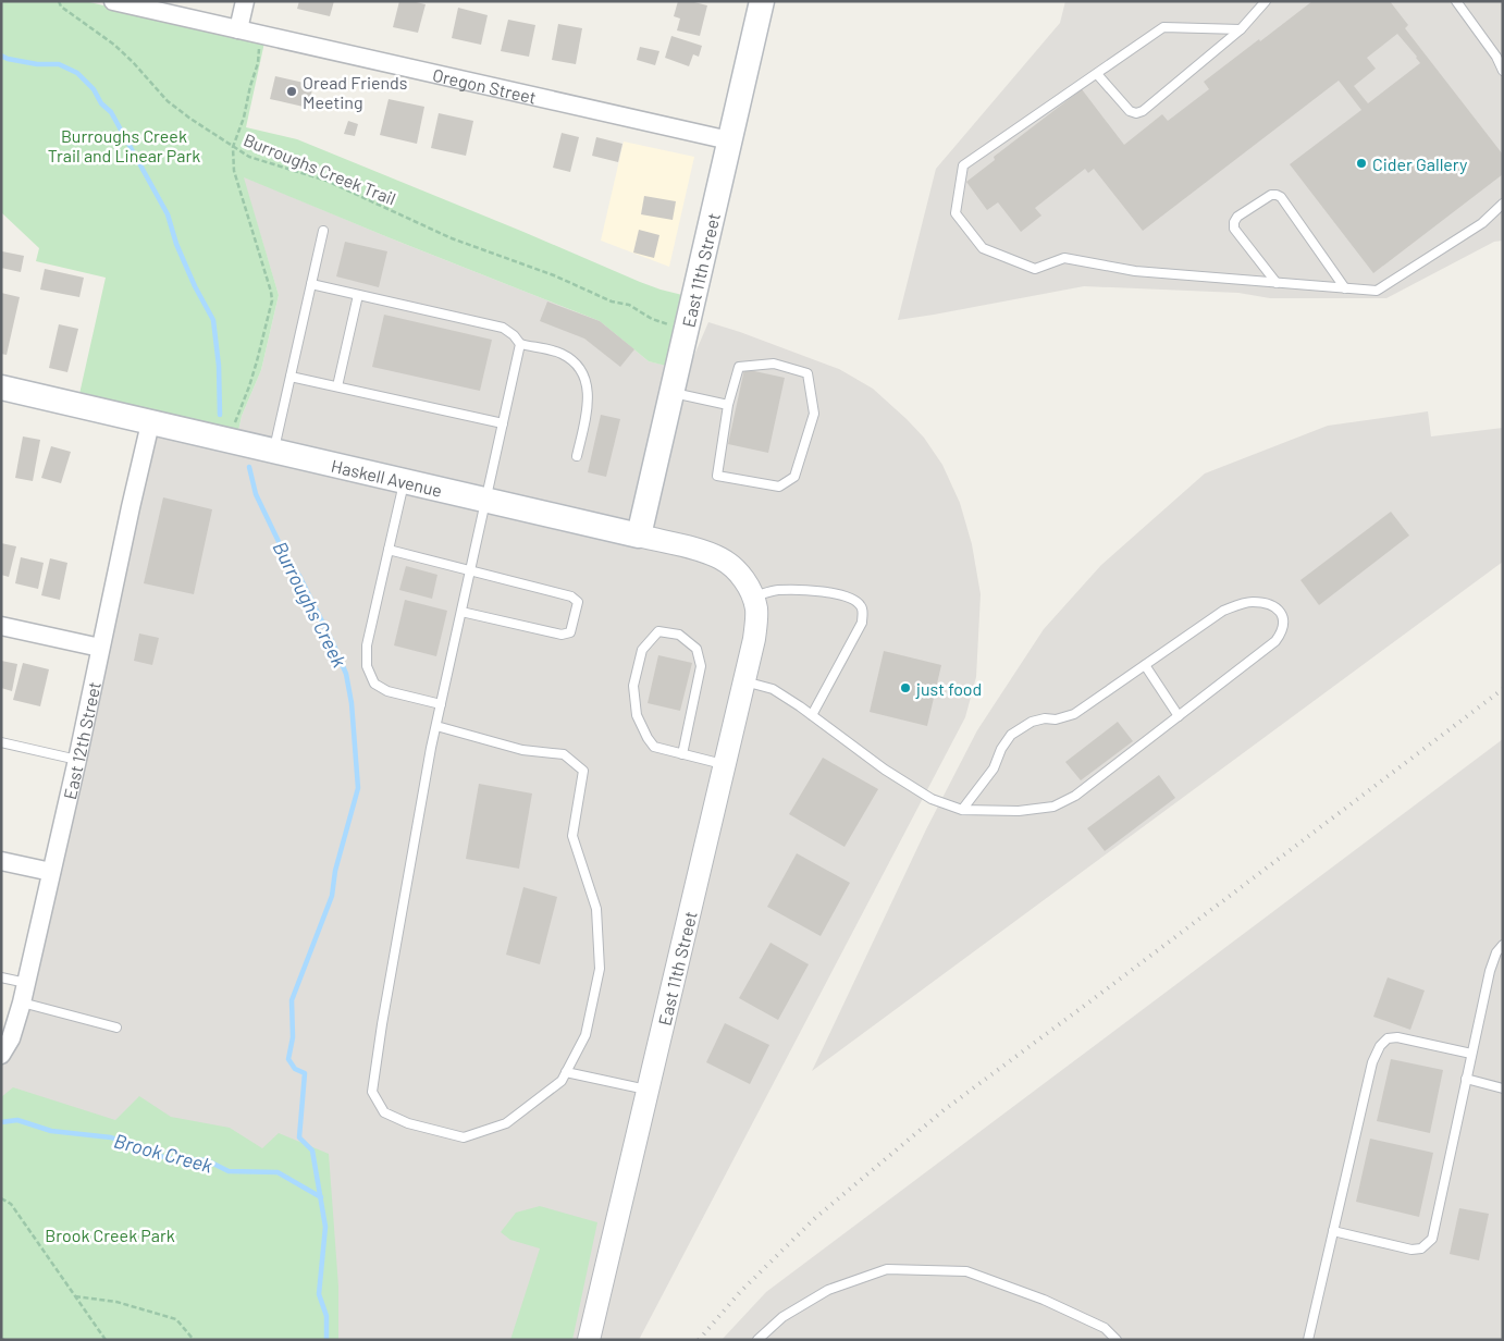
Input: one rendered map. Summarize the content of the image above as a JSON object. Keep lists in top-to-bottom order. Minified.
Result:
{"streets":{"main road":["East 11th Street","Haskell Avenue"],"street":["Oregon Street","East 12th Street"],"path":["Burroughs Creek Trail"]},"crossings":[["Oregon Street","East 11th Street"],["East 11th Street","Haskell Avenue"],["Haskell Avenue","East 12th Street"]],"water":["Burroughs Creek","Brook Creek"],"parks":["Burroughs Creek Trail and Linear Park","Brook Creek Park"],"places":["Oread Friends Meeting","Cider Gallery","just food"]}
